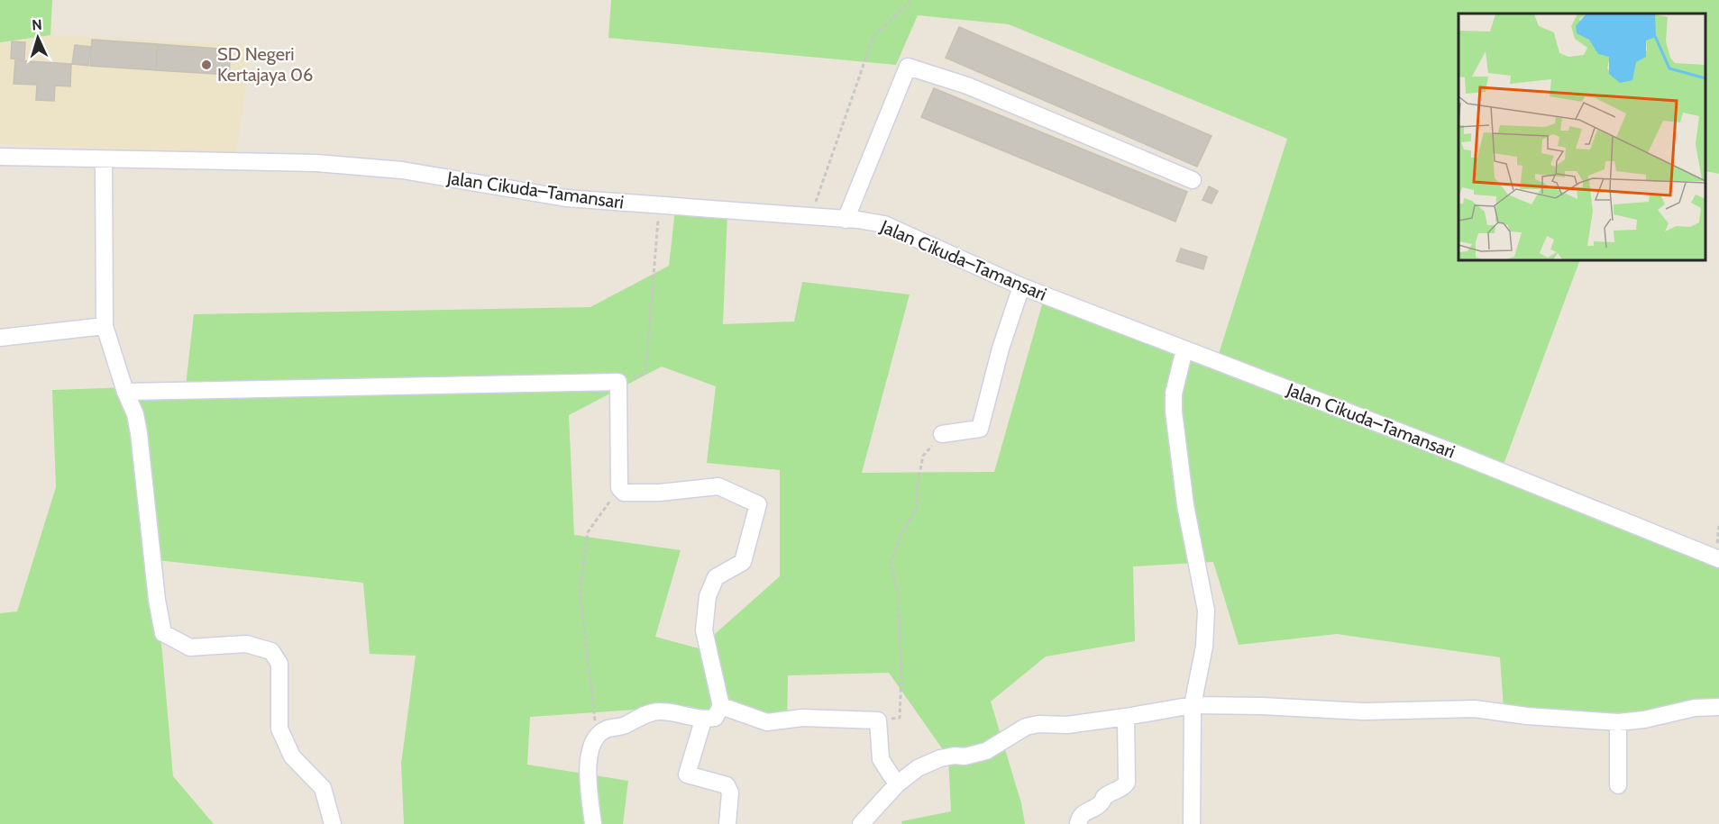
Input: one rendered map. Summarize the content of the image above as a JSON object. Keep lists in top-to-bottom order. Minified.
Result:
{"streets":{"street":["Jalan Cikuda–Tamansari"]},"places":["SD Negeri Kertajaya 06"],"north":"top"}
